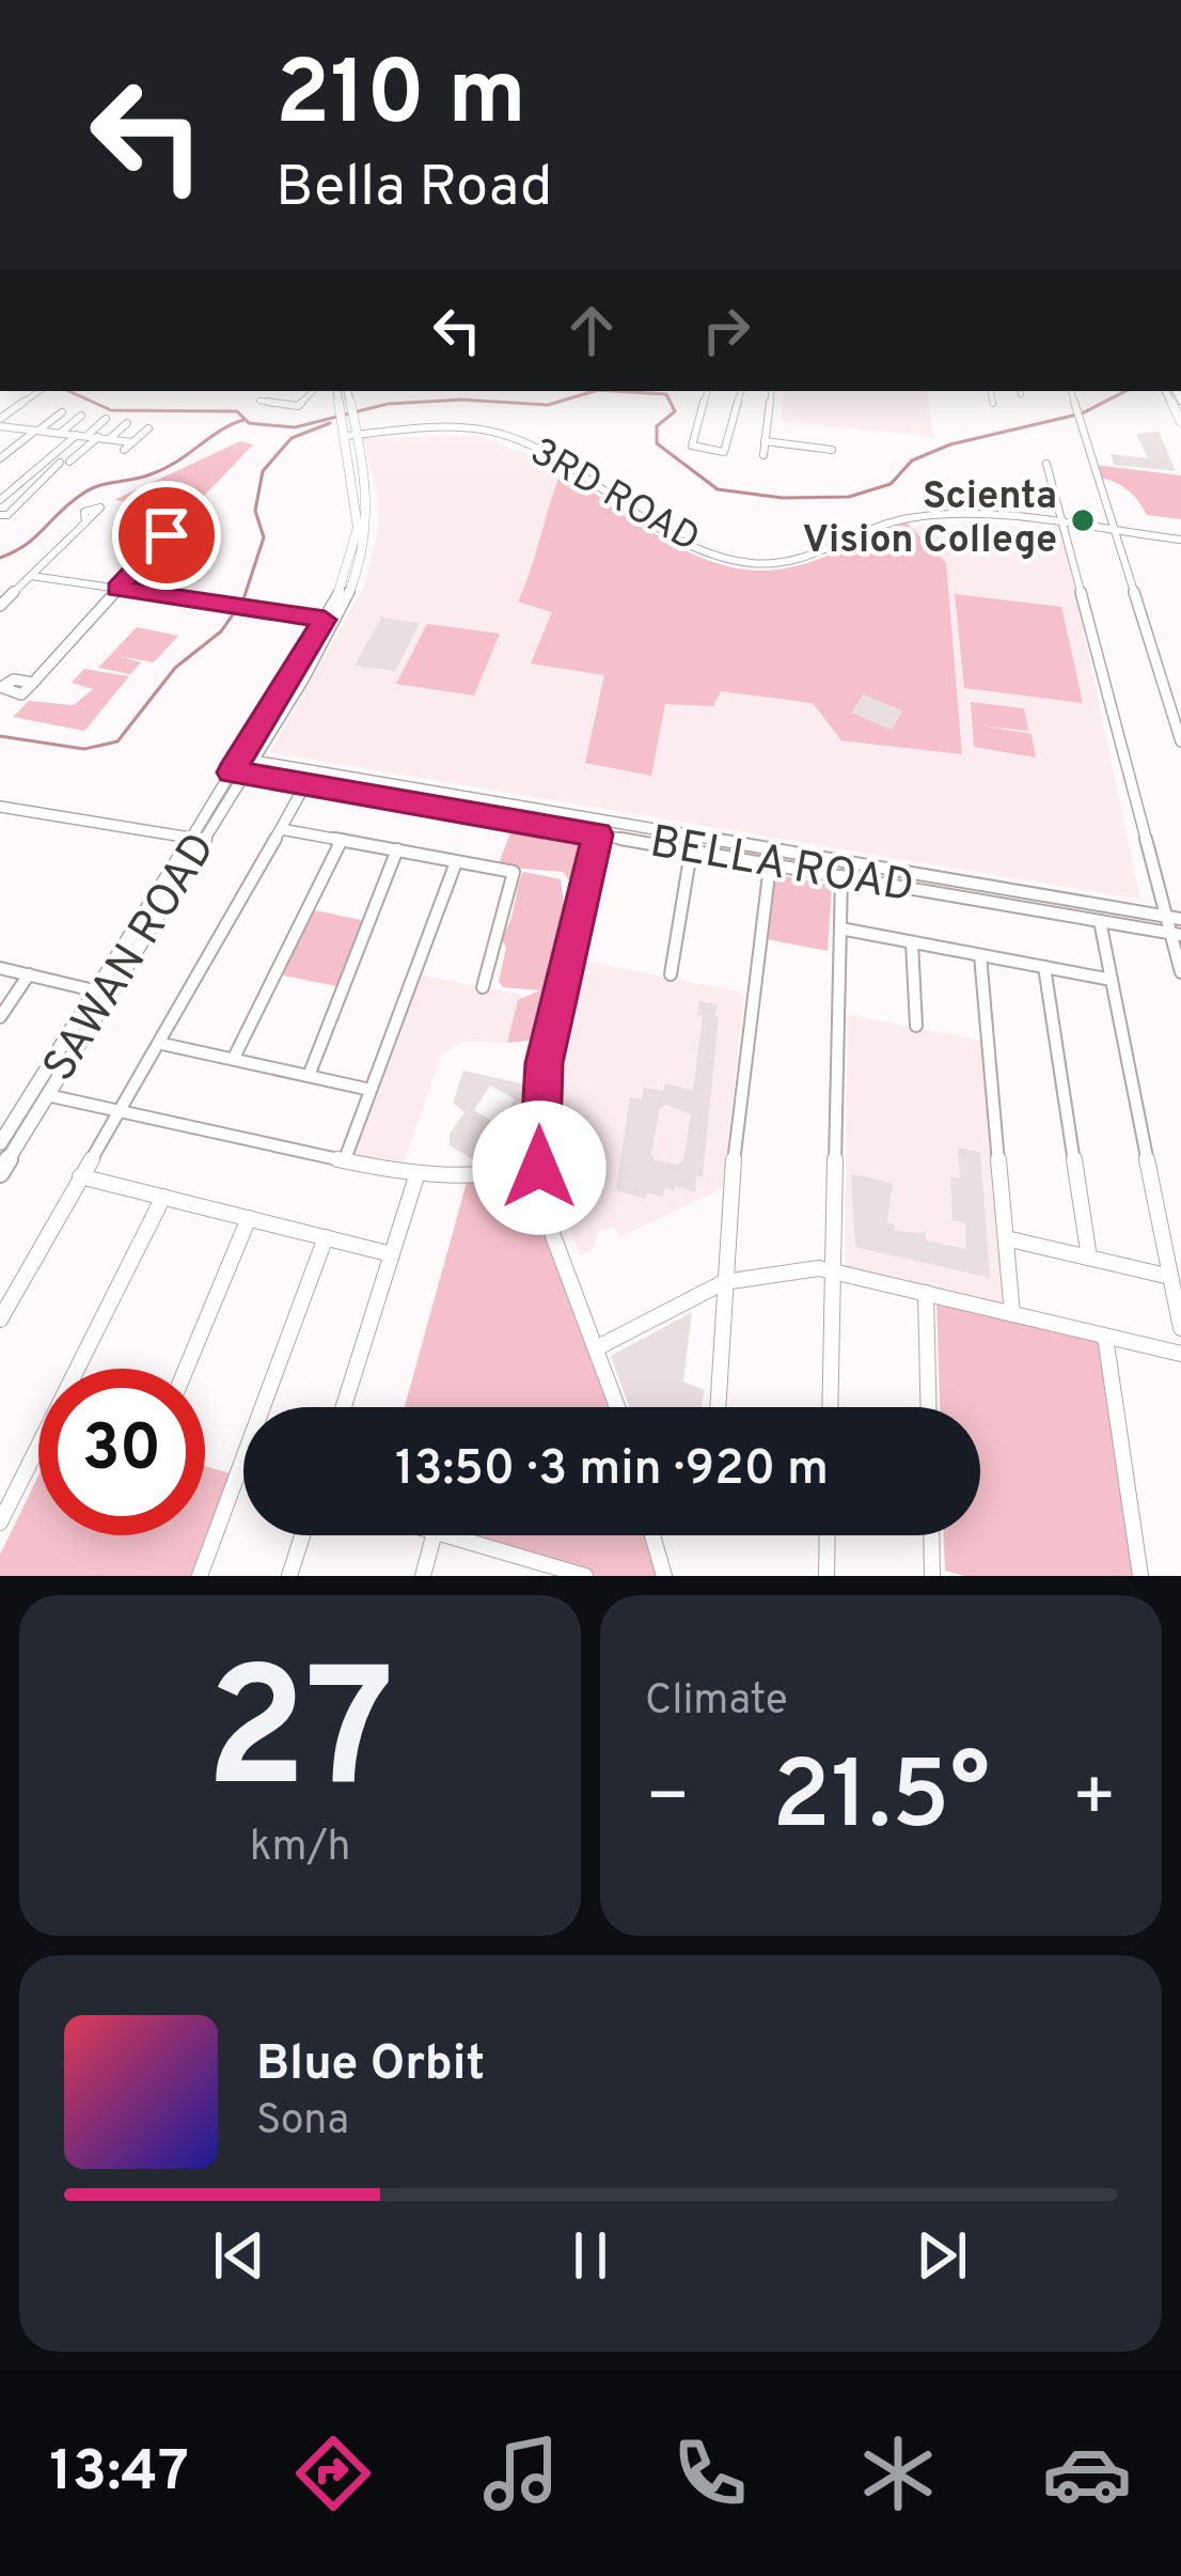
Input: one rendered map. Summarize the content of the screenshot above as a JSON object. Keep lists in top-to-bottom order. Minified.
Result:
{"streets":{"main road":["SAWAN ROAD"],"street":["3RD ROAD","BELLA ROAD"]},"crossings":[["3RD ROAD","SAWAN ROAD"],["BELLA ROAD","SAWAN ROAD"]],"places":["Scienta Vision College"],"page":{"turn":["210 m","Bella Road"],"limit":"30","trip":"13:50 · 3 min · 920 m","tile":[["27","km/h"],"Climate"],"heat":["−","21.5°","+"],"song":["Blue Orbit","Sona"],"tabs":"13:47"}}
